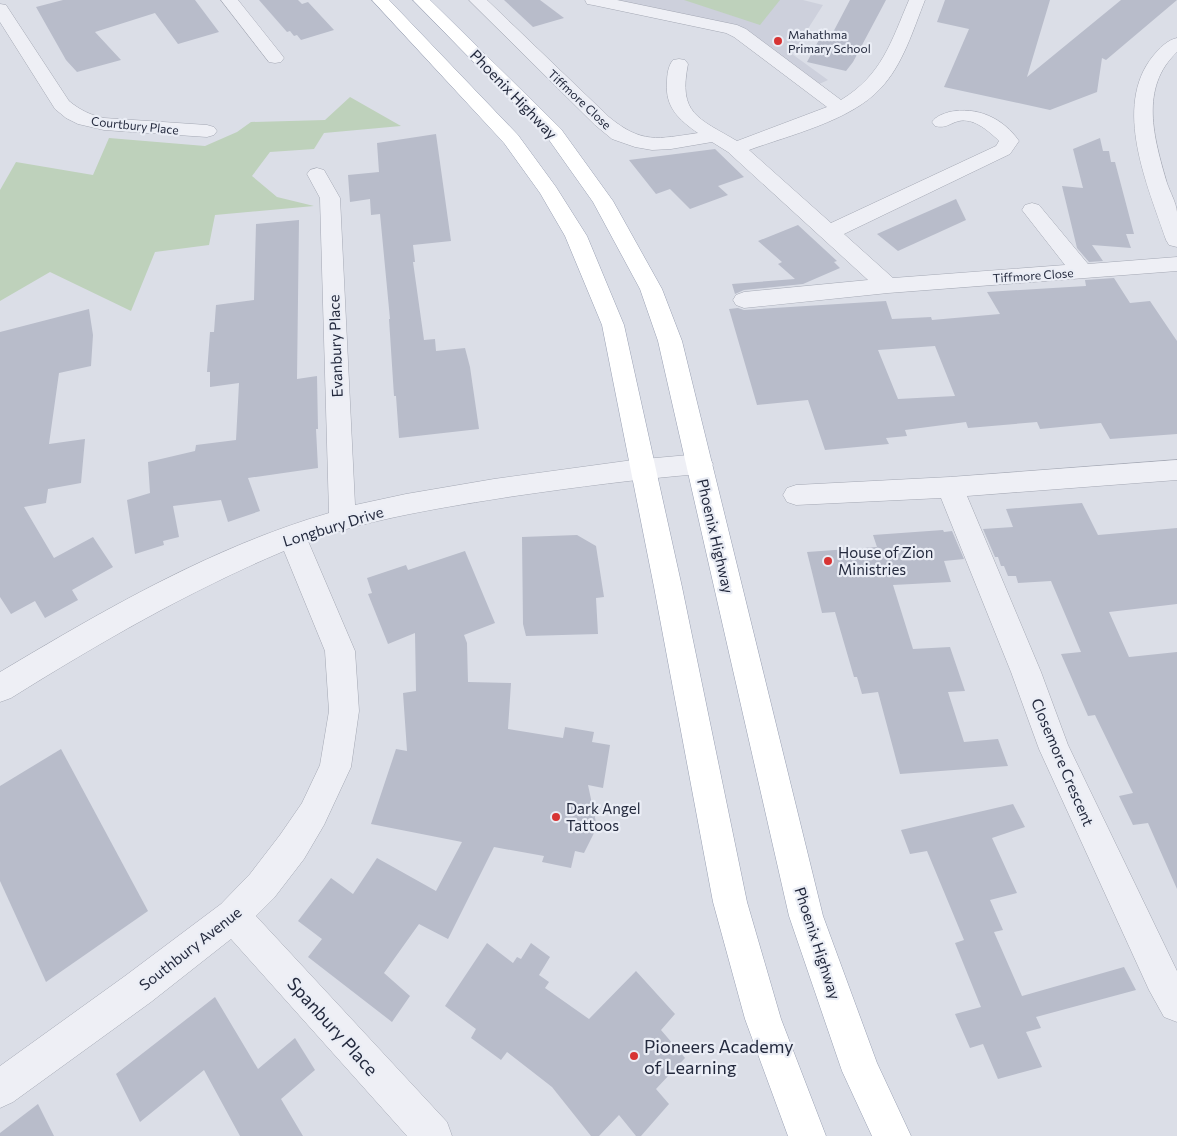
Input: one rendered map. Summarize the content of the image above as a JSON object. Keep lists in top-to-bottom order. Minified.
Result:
{"streets":{"main road":["Phoenix Highway"],"street":["Tiffmore Close","Courtbury Place","Evanbury Place","Longbury Drive","Closemore Crescent","Southbury Avenue","Spanbury Place"]},"crossings":[["Phoenix Highway","Longbury Drive"],["Evanbury Place","Longbury Drive"],["Longbury Drive","Southbury Avenue"],["Southbury Avenue","Spanbury Place"]],"places":["Mahathma Primary School","House of Zion Ministries","Dark Angel Tattoos","Pioneers Academy of Learning"]}
